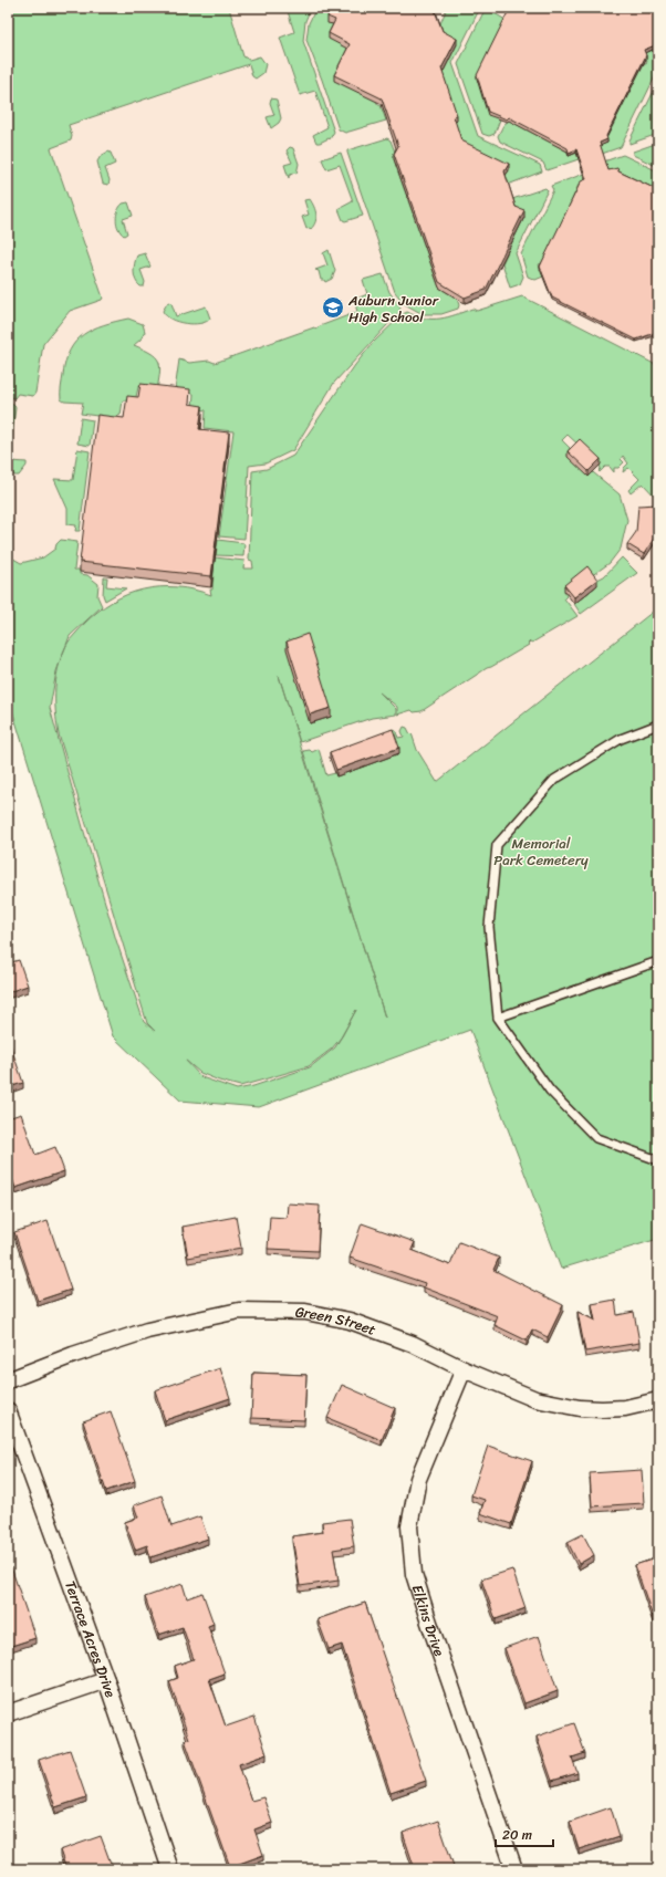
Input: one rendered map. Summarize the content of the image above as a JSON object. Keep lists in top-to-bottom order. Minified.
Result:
{"streets":{"street":["Green Street","Elkins Drive","Terrace Acres Drive"]},"crossings":[["Green Street","Elkins Drive"]],"parks":["Memorial Park Cemetery"],"places":{"school or university":["Auburn Junior High School"]},"scale_bar":"20 m"}
